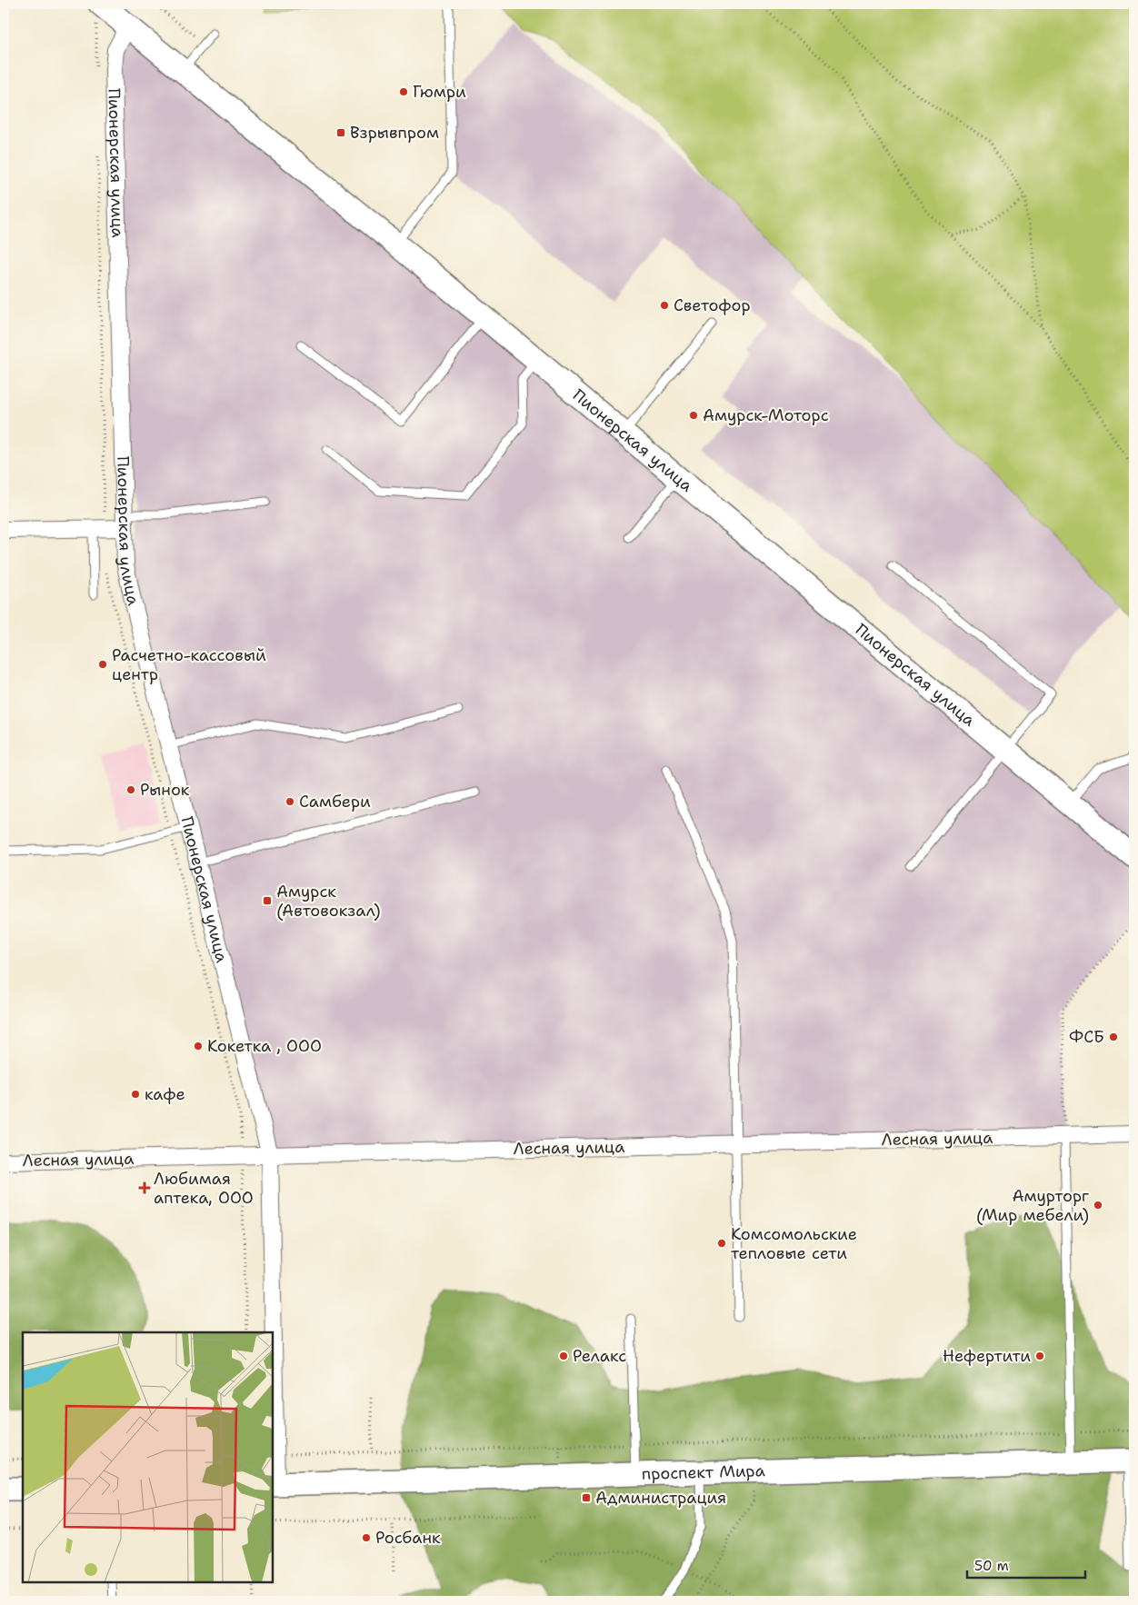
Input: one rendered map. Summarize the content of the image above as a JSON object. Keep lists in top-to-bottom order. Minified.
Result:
{"streets":{"street":["Пионерская улица","Лесная улица","проспект Мира"]},"crossings":[["Пионерская улица","Лесная улица"],["Пионерская улица","проспект Мира"]],"places":{"other":["Гюмри","Светофор","Амурск-Моторс","Расчетно-кассовый центр","Рынок","Самбери","ФСБ","Кокетка , ООО","кафе","Амурторг (Мир мебели)","Комсомольские тепловые сети","Релакс","Нефертити","Росбанк"],"transit":["Взрывпром","Амурск (Автовокзал)","Администрация"],"health":["Любимая аптека, ООО"]},"scale_bar":"50 m"}
